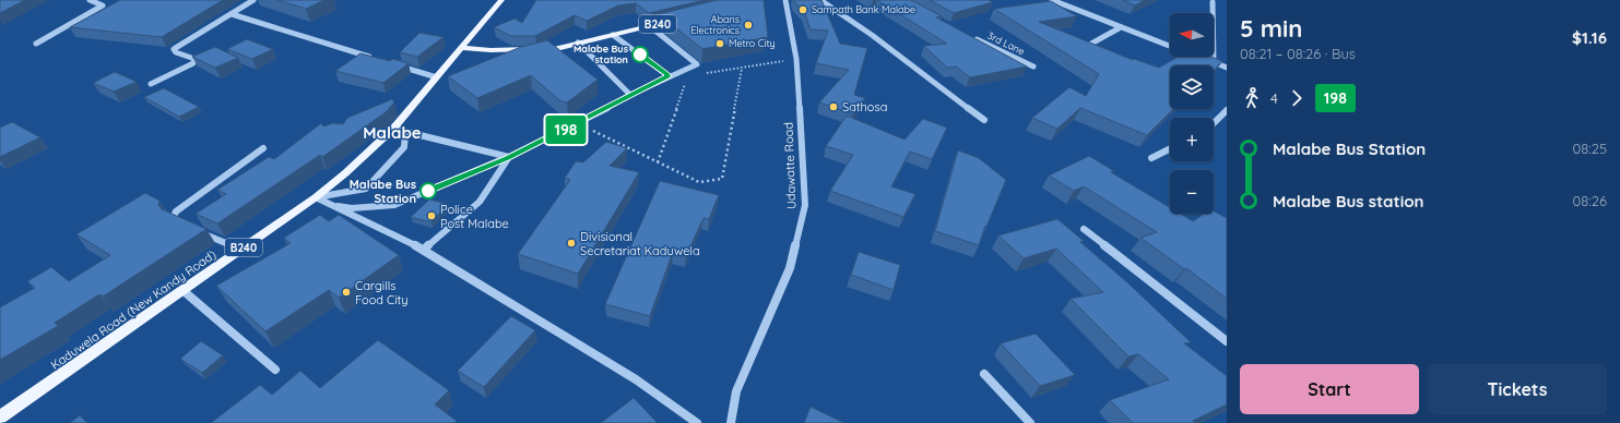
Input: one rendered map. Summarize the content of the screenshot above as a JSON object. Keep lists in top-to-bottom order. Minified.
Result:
{"streets":{"main road":["B240","Kaduwela Road (New Kandy Road)"],"street":["3rd Lane","Udawatte Road"]},"crossings":[["B240","Kaduwela Road (New Kandy Road)"]],"districts":["Malabe"],"places":["Sampath Bank Malabe","Abans Electronics","Metro City","Malabe Bus station","Sathosa","Malabe Bus Station","Police Post Malabe","Divisional Secretariat Kaduwela","Cargills Food City"],"lines":["bus line 198"],"north":"left","page":{"on_map":"198","heading":["5 min","08:21 – 08:26 · Bus","$1.16"],"map_buttons":["+","−"],"legs":["4","198"],"list":[{"name":"Malabe Bus Station","value":"08:25"},{"name":"Malabe Bus station","value":"08:26"}],"buttons":["Start","Tickets"]}}
